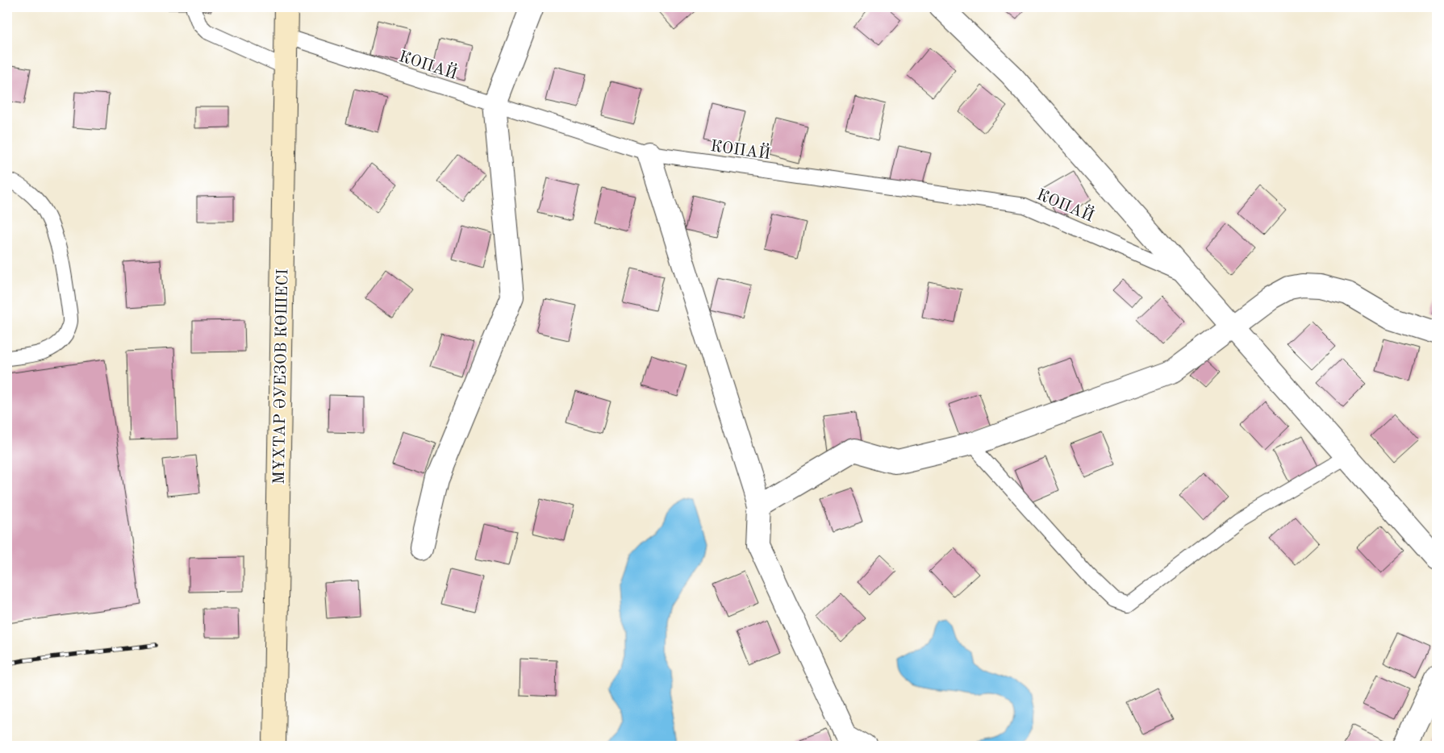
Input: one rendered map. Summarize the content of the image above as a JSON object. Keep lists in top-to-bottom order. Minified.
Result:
{"streets":{"street":["МҰХТАР ӘУЕЗОВ КӨШЕСІ"],"lane":["КОПАЙ"]},"crossings":[["КОПАЙ","МҰХТАР ӘУЕЗОВ КӨШЕСІ"]]}
